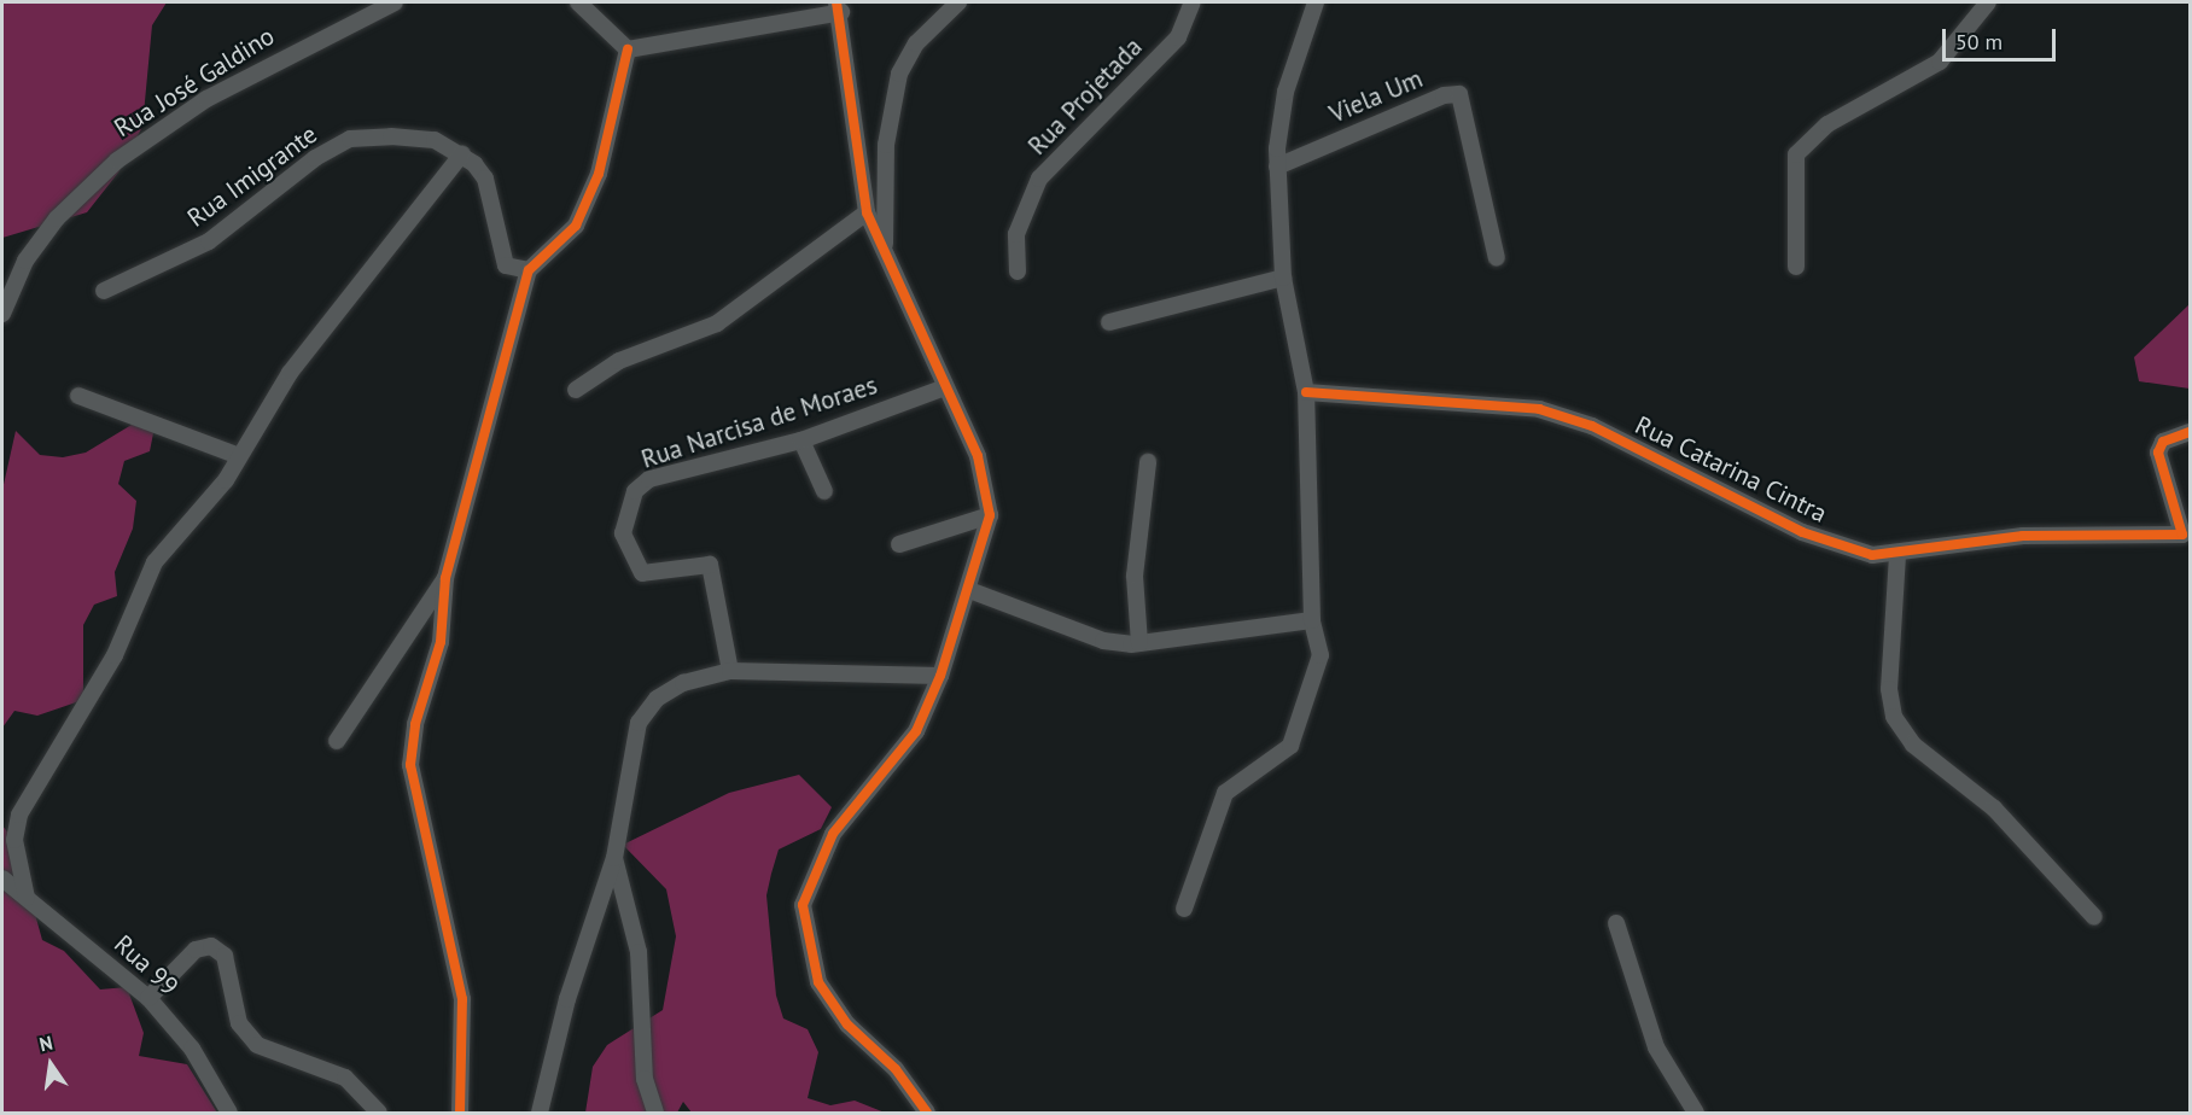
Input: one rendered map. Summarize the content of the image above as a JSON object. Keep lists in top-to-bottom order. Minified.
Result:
{"streets":{"street":["Rua José Galdino","Rua Projetada","Viela Um","Rua Imigrante","Rua Narcisa de Moraes","Rua Catarina Cintra","Rua 99"]},"scale_bar":"50 m","north":"top"}
